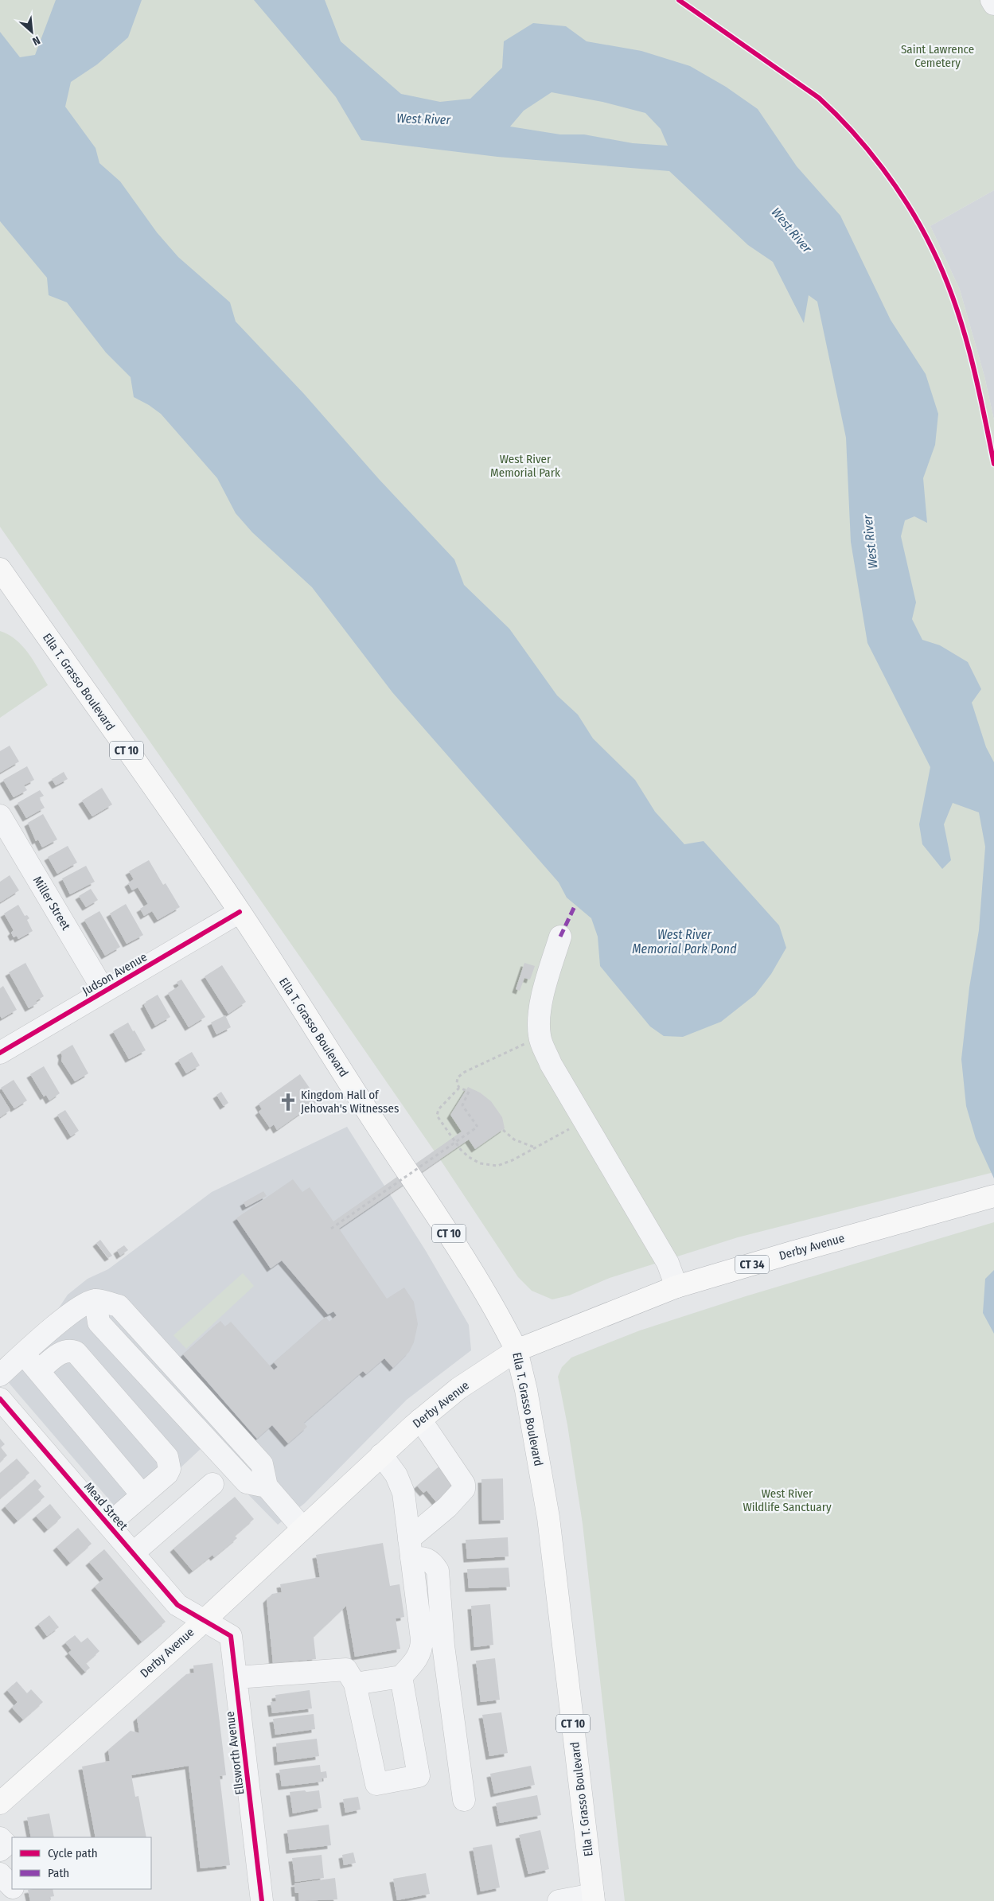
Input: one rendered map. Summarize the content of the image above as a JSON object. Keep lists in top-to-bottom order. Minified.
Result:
{"streets":{"main road":["Ella T. Grasso Boulevard","CT 10","Derby Avenue","CT 34"],"street":["Miller Street","Judson Avenue","Mead Street","Ellsworth Avenue"]},"crossings":[["Ella T. Grasso Boulevard","Judson Avenue"],["Ella T. Grasso Boulevard","Derby Avenue"],["Miller Street","Judson Avenue"],["Derby Avenue","Mead Street"],["Derby Avenue","Ellsworth Avenue"],["Mead Street","Ellsworth Avenue"]],"water":["West River","West River Memorial Park Pond"],"parks":["Saint Lawrence Cemetery","West River Memorial Park","West River Wildlife Sanctuary"],"places":{"church":["Kingdom Hall of Jehovah's Witnesses"]},"legend":["Cycle path","Path"],"north":"bottom right"}
